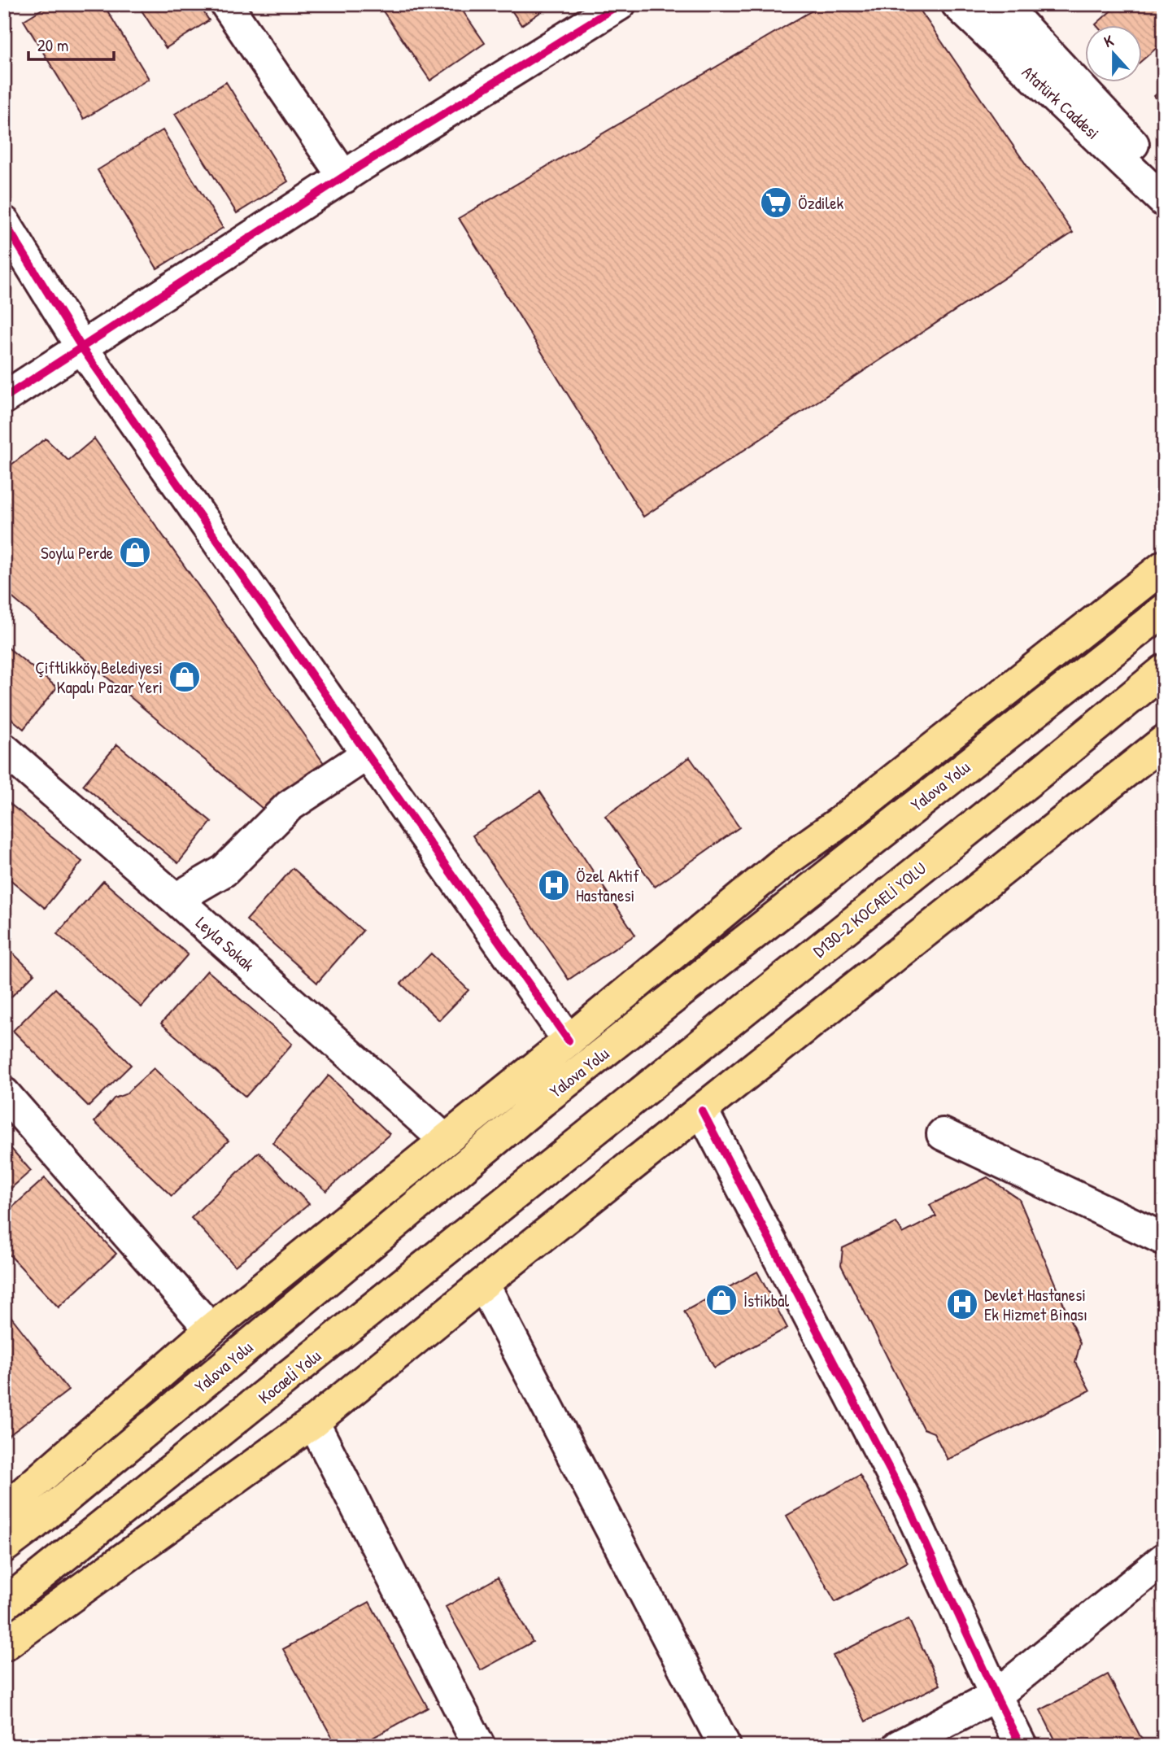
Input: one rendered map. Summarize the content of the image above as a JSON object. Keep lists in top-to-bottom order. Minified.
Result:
{"streets":{"highway":["Yalova Yolu","D130-2 KOCAELİ YOLU","Kocaeli̇ Yolu"],"street":["Atatürk Caddesi","Leyla Sokak"]},"crossings":[["D130-2 KOCAELİ YOLU","Kocaeli̇ Yolu"]],"places":{"supermarket":["Özdilek"],"shop":["Soylu Perde","Çiftlikköy Belediyesi Kapalı Pazar Yeri","İstikbal"],"hospital":["Özel Aktif Hastanesi","Devlet Hastanesi Ek Hizmet Binası"]},"scale_bar":"20 m","north":"top"}
